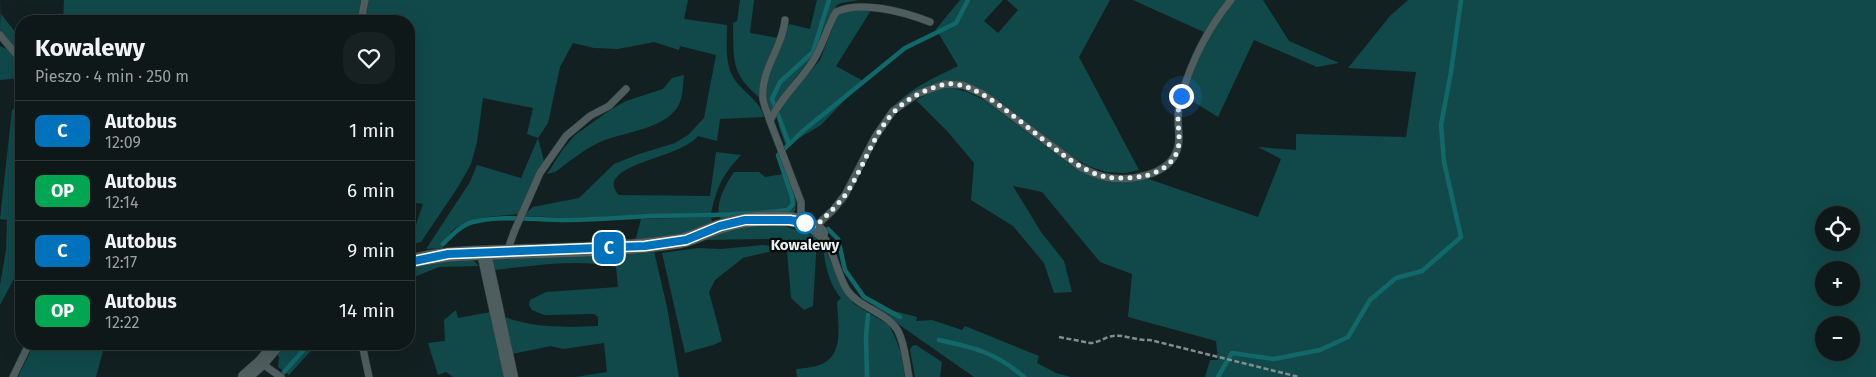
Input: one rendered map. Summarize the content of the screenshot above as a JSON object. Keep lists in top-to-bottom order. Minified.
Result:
{"places":["Kowalewy"],"lines":["bus line C"],"page":{"on_map":"C","heading":["Kowalewy","Pieszo · 4 min · 250 m"],"list":[{"mark":"C","name":"Autobus","note":"12:09","value":"1 min"},{"mark":"OP","name":"Autobus","note":"12:14","value":"6 min"},{"mark":"C","name":"Autobus","note":"12:17","value":"9 min"},{"mark":"OP","name":"Autobus","note":"12:22","value":"14 min"}],"map_buttons":["+","−"]}}
